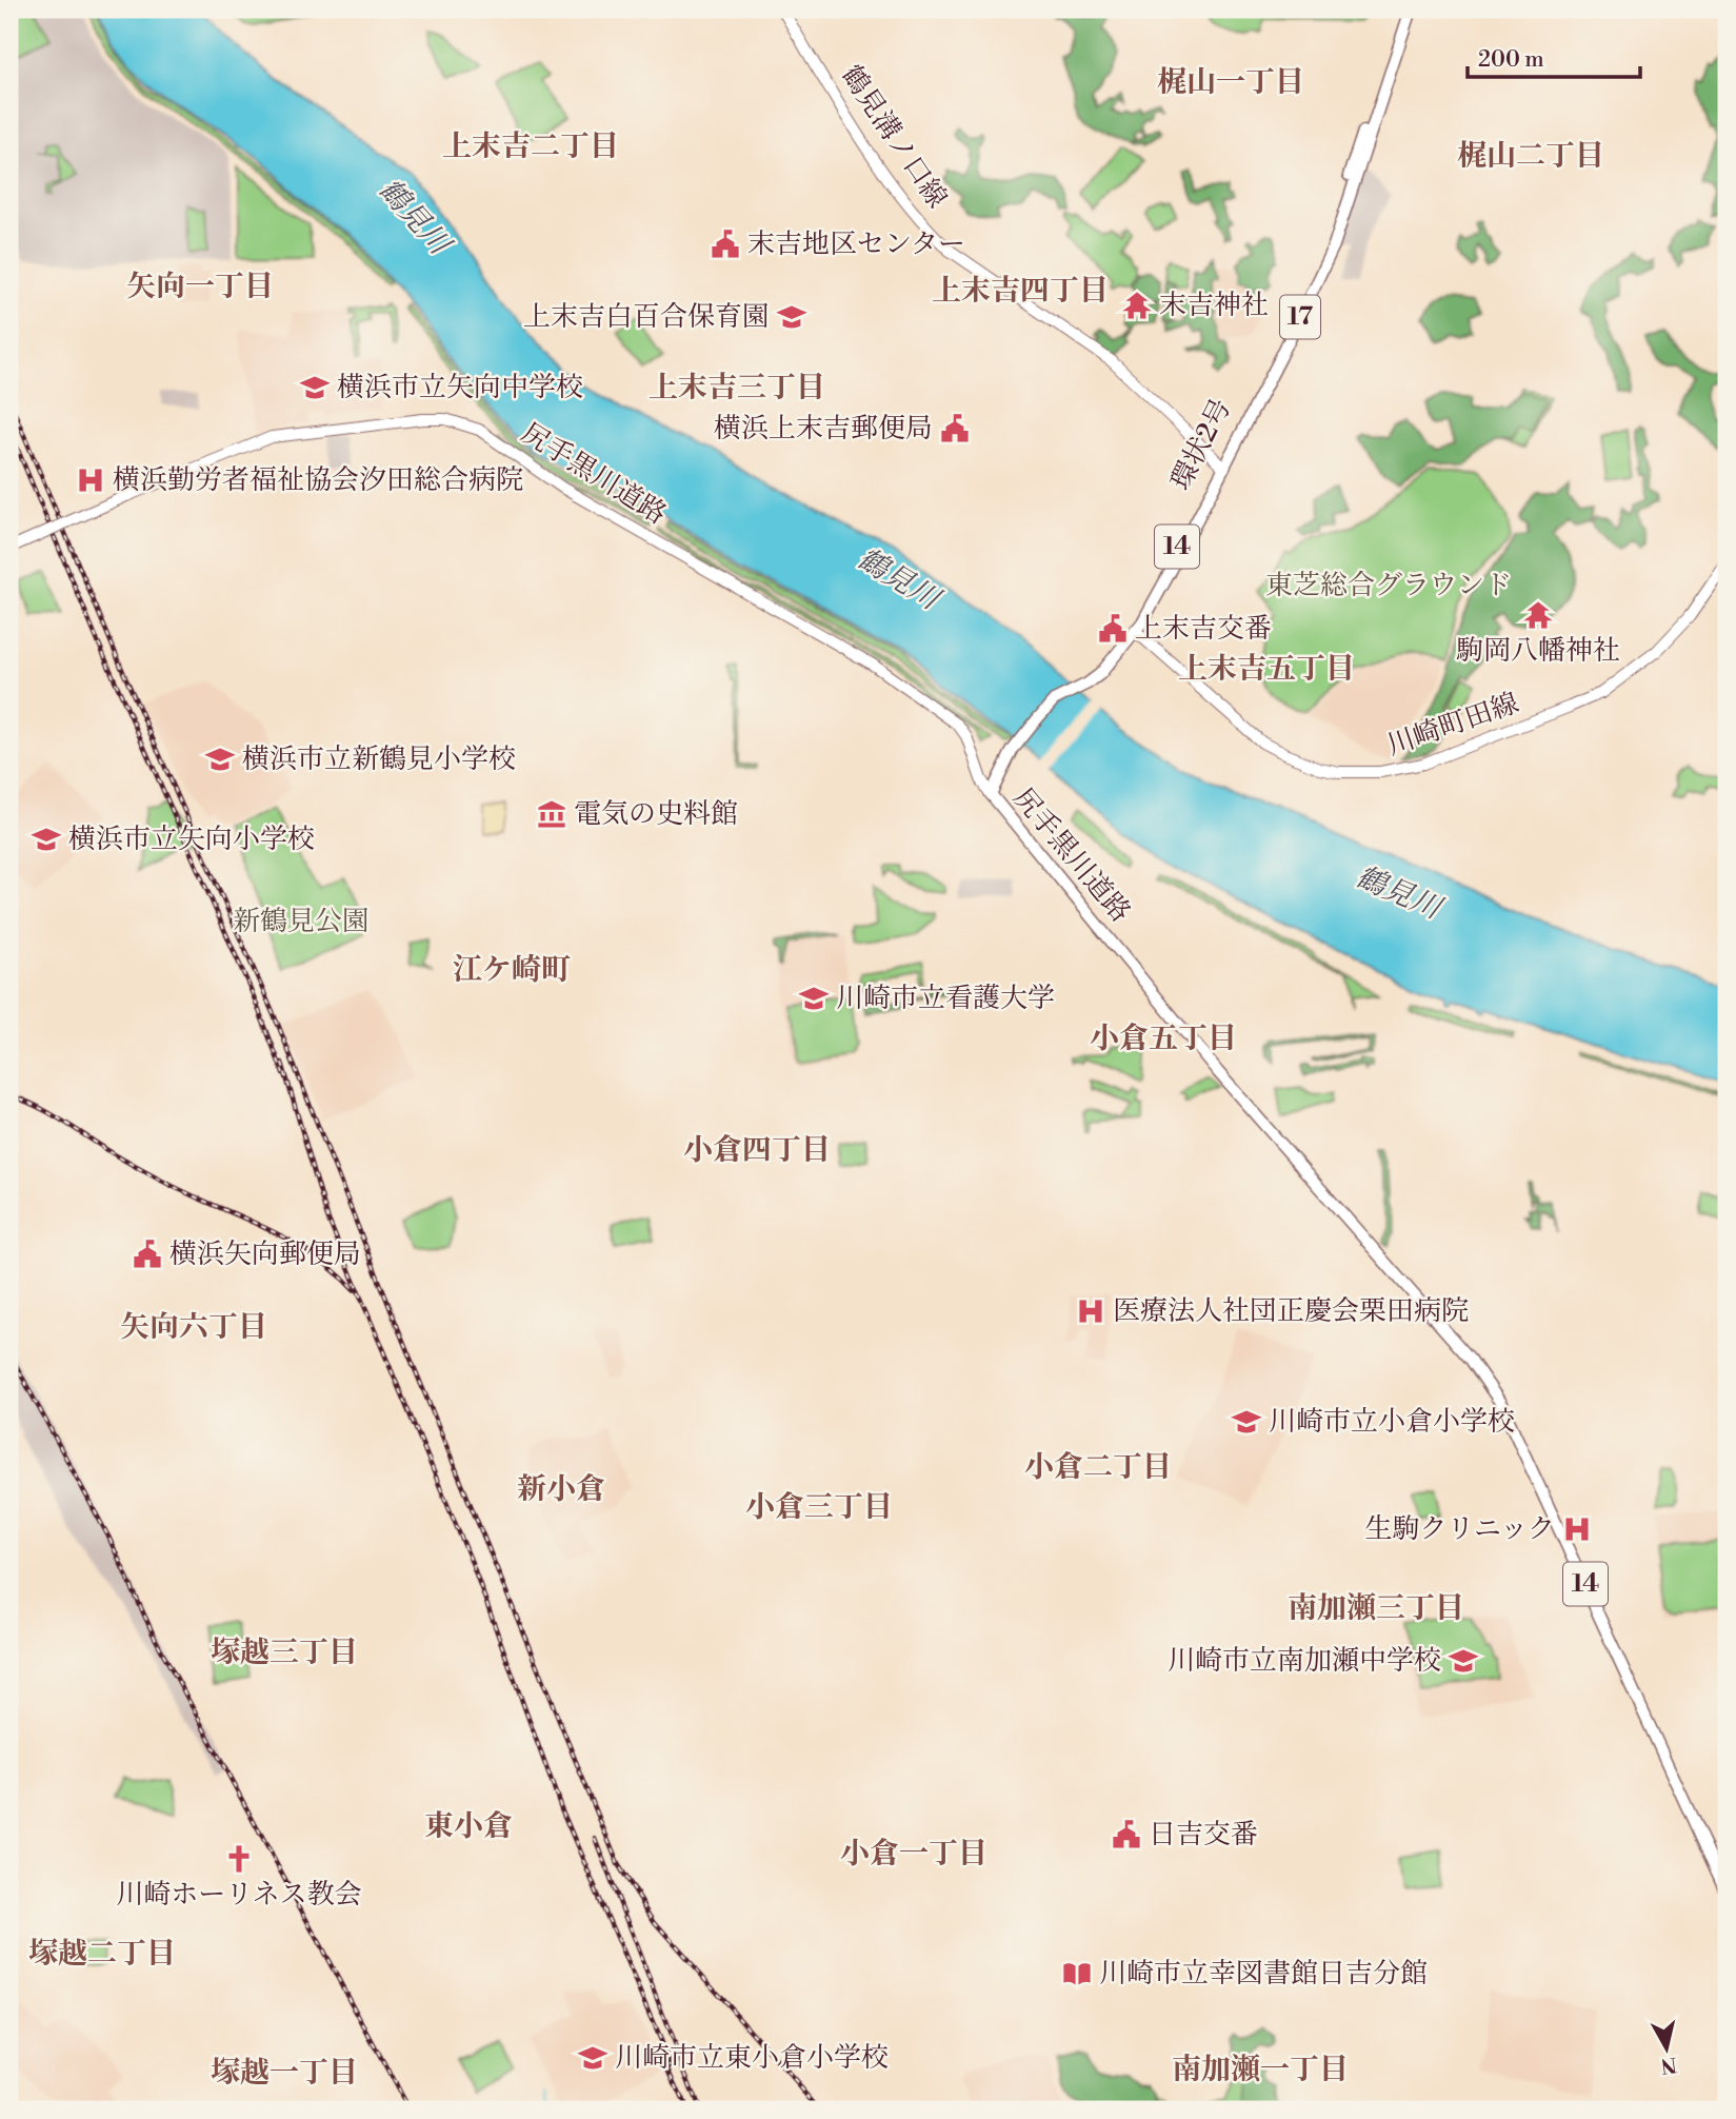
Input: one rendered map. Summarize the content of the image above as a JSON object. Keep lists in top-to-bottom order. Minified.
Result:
{"streets":{"main road":["鶴見溝ノ口線","17","環状2号","尻手黒川道路","14","川崎町田線"]},"crossings":[["鶴見溝ノ口線","環状2号"],["環状2号","14"],["環状2号","川崎町田線"],["尻手黒川道路","14"],["14","川崎町田線"]],"districts":["梶山一丁目","上末吉二丁目","梶山二丁目","矢向一丁目","上末吉四丁目","上末吉三丁目","上末吉五丁目","江ケ崎町","小倉五丁目","小倉四丁目","矢向六丁目","小倉二丁目","新小倉","小倉三丁目","南加瀬三丁目","塚越三丁目","東小倉","小倉一丁目","塚越二丁目","南加瀬一丁目","塚越一丁目"],"water":["鶴見川"],"parks":["東芝総合グラウンド","新鶴見公園"],"places":{"public building":["末吉地区センター","横浜上末吉郵便局","上末吉交番","横浜矢向郵便局","日吉交番"],"temple":["末吉神社","駒岡八幡神社"],"school or university":["上末吉白百合保育園","横浜市立矢向中学校","横浜市立新鶴見小学校","横浜市立矢向小学校","川崎市立看護大学","川崎市立小倉小学校","川崎市立南加瀬中学校","川崎市立東小倉小学校"],"hospital":["横浜勤労者福祉協会汐田総合病院","医療法人社団正慶会栗田病院","生駒クリニック"],"museum":["電気の史料館"],"church":["川崎ホーリネス教会"],"library":["川崎市立幸図書館日吉分館"]},"scale_bar":"200 m","north":"bottom"}
